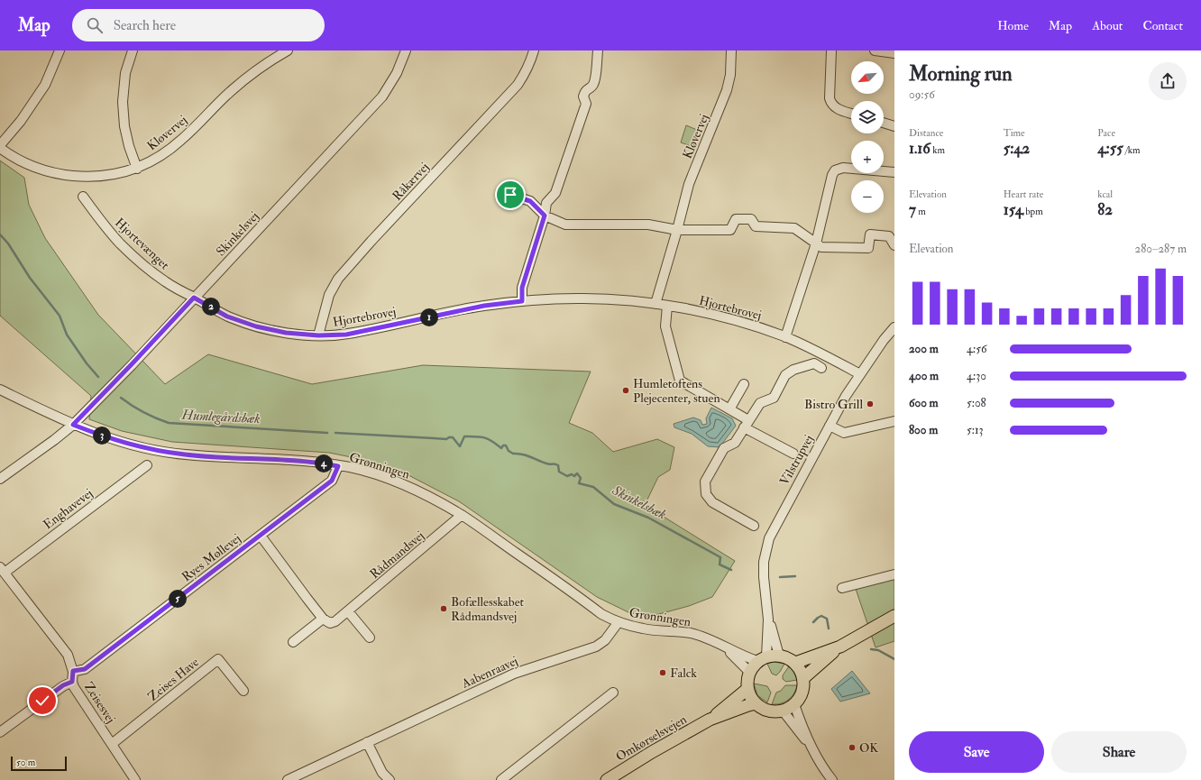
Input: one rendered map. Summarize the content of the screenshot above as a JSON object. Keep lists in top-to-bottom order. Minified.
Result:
{"streets":{"main road":["Omkørselsvejen"],"street":["Kløvervej","Råkærvej","Skinkelsvej","Hjortevænget","Hjortebrovej","Vilstrupvej","Grønningen","Enghavevej","Rådmandsvej","Ryes Møllevej","Aabenraavej","Zeises Have","Zeisesvej"]},"crossings":[["Råkærvej","Hjortebrovej"],["Skinkelsvej","Hjortevænget"],["Skinkelsvej","Hjortebrovej"],["Skinkelsvej","Grønningen"],["Hjortevænget","Hjortebrovej"],["Hjortebrovej","Vilstrupvej"],["Vilstrupvej","Grønningen"],["Vilstrupvej","Omkørselsvejen"],["Grønningen","Rådmandsvej"],["Grønningen","Ryes Møllevej"],["Grønningen","Aabenraavej"],["Grønningen","Omkørselsvejen"],["Enghavevej","Zeisesvej"],["Ryes Møllevej","Zeisesvej"],["Zeises Have","Zeisesvej"]],"water":["Humlegårdsbæk","Skinkelsbæk"],"places":["Humletoftens Plejecenter, stuen","Bistro Grill","Bofællesskabet Rådmandsvej","Falck","OK"],"scale_bar":"50 m","north":"bottom left","page":{"header":"Map","search":"Search here","nav":["Home","Map","About","Contact"],"heading":["Morning run","09:56"],"map_buttons":["+","−"],"stats":[["Distance","1.16 km"],["Time","5:42"],["Pace","4:55 /km"],["Elevation","7 m"],["Heart rate","154 bpm"],["kcal","82"]],"chart":["Elevation","280–287 m"],"pins":["2","1","3","4","5"],"list":[{"name":"200 m","note":"4:56"},{"name":"400 m","note":"4:30"},{"name":"600 m","note":"5:08"},{"name":"800 m","note":"5:13"}],"buttons":["Save","Share"],"scale":"50 m"}}
